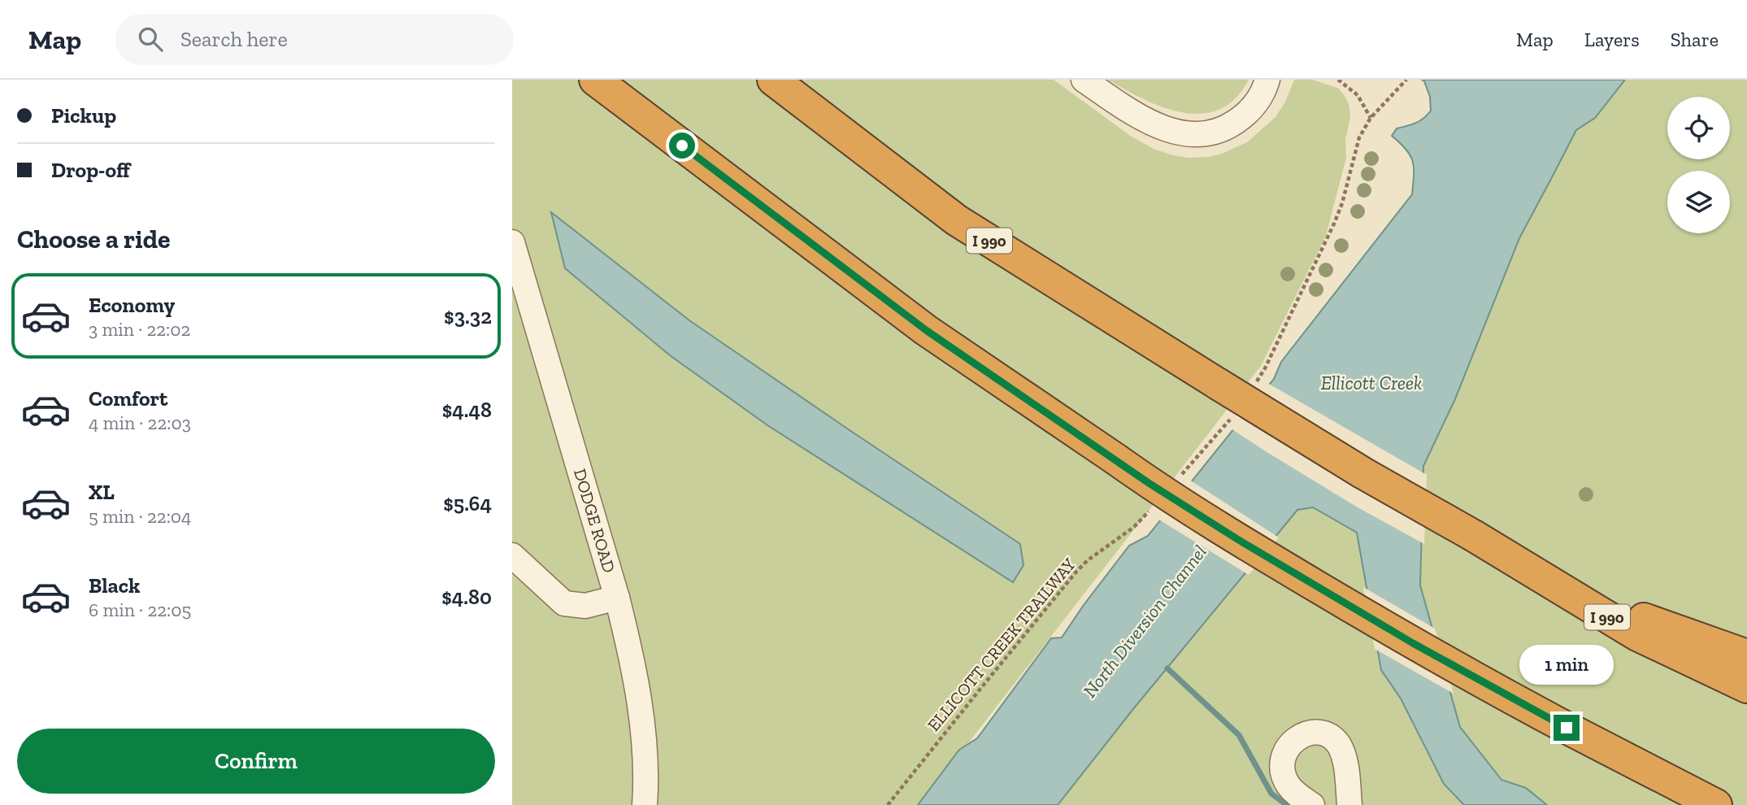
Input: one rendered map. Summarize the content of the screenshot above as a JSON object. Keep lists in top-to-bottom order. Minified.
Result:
{"streets":{"highway":["I 990"],"street":["DODGE ROAD"],"path":["ELLICOTT CREEK TRAILWAY"]},"water":["Ellicott Creek","North Diversion Channel"],"page":{"header":"Map","search":"Search here","nav":["Map","Layers","Share"],"banner":["Pickup","Drop-off"],"heading":"Choose a ride","list":[{"name":"Economy","note":"3 min · 22:02","value":"$3.32"},{"name":"Comfort","note":"4 min · 22:03","value":"$4.48"},{"name":"XL","note":"5 min · 22:04","value":"$5.64"},{"name":"Black","note":"6 min · 22:05","value":"$4.80"}],"bubble":"1 min","buttons":"Confirm"}}
